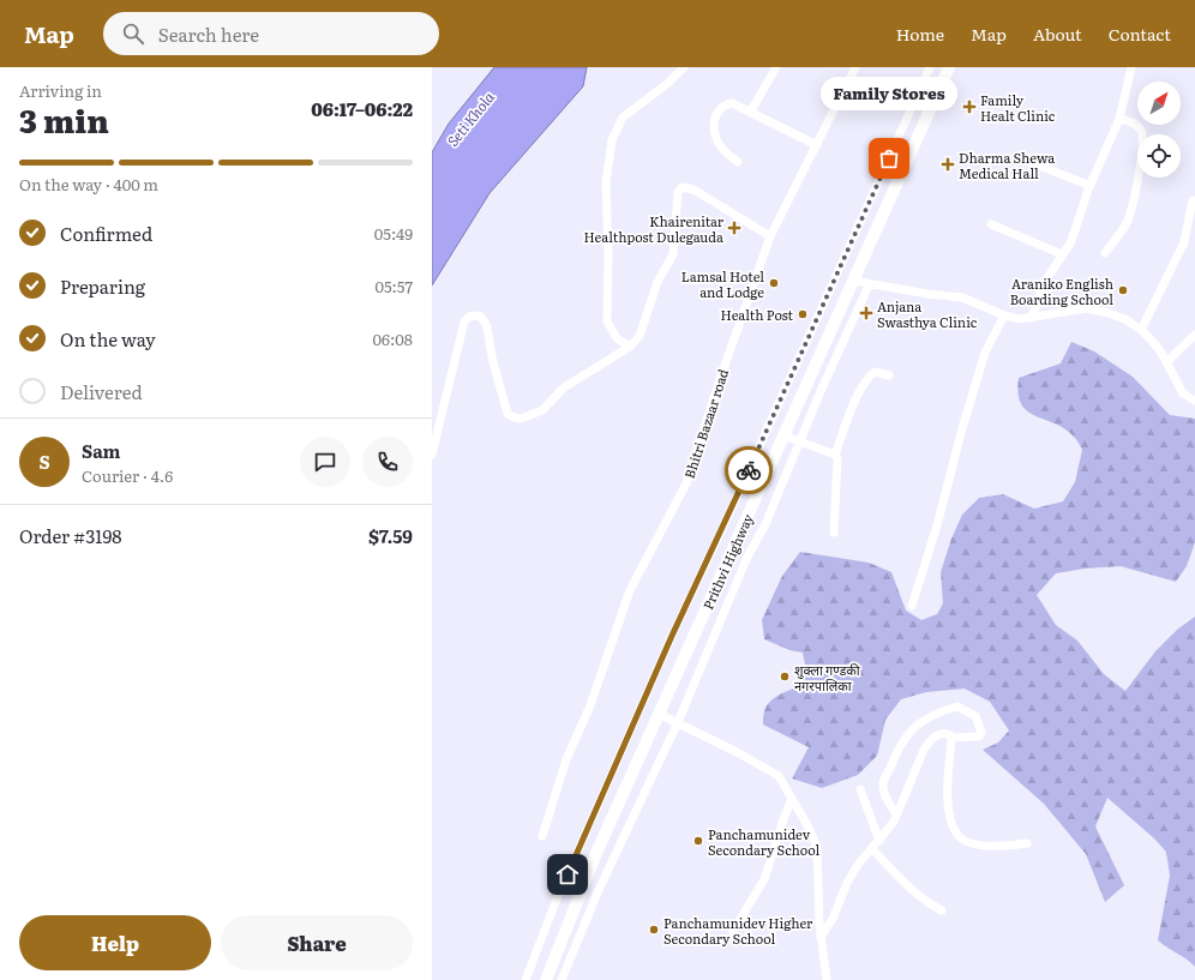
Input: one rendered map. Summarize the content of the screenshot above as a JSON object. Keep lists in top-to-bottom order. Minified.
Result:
{"streets":{"highway":["Prithvi Highway"],"street":["Bhitri Bazaar road"]},"water":["Seti Khola"],"places":{"health":["Family Healt Clinic","Dharma Shewa Medical Hall","Khairenitar Healthpost Dulegauda","Anjana Swasthya Clinic"],"other":["Family Stores","Lamsal Hotel and Lodge","Araniko English Boarding School","Health Post","शुक्ला गण्डकी नगरपालिका","Panchamunidev Secondary School","Panchamunidev Higher Secondary School"]},"north":"top right","page":{"header":"Map","search":"Search here","nav":["Home","Map","About","Contact"],"heading":["3 min","Arriving in","06:17–06:22"],"panel":["Sam","Courier · 4.6","Order #3198","$7.59"],"bubble":"Family Stores","bar":"On the way · 400 m","list":[["Confirmed","05:49"],["Preparing","05:57"],["On the way","06:08"],"Delivered"],"round":"S","buttons":["Help","Share"]}}
